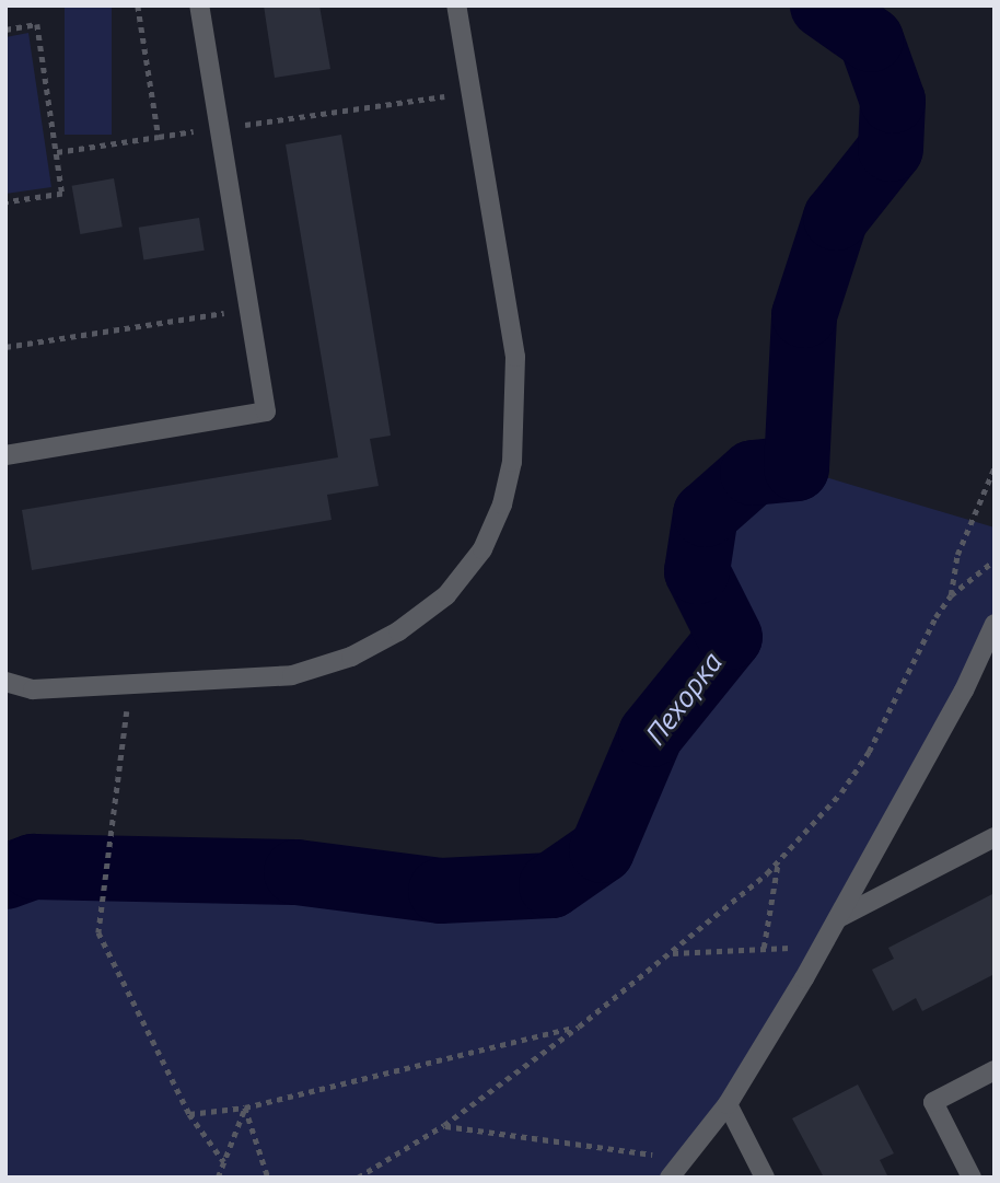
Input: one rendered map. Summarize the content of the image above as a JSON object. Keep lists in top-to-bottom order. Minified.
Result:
{"water":["Пехорка"]}
